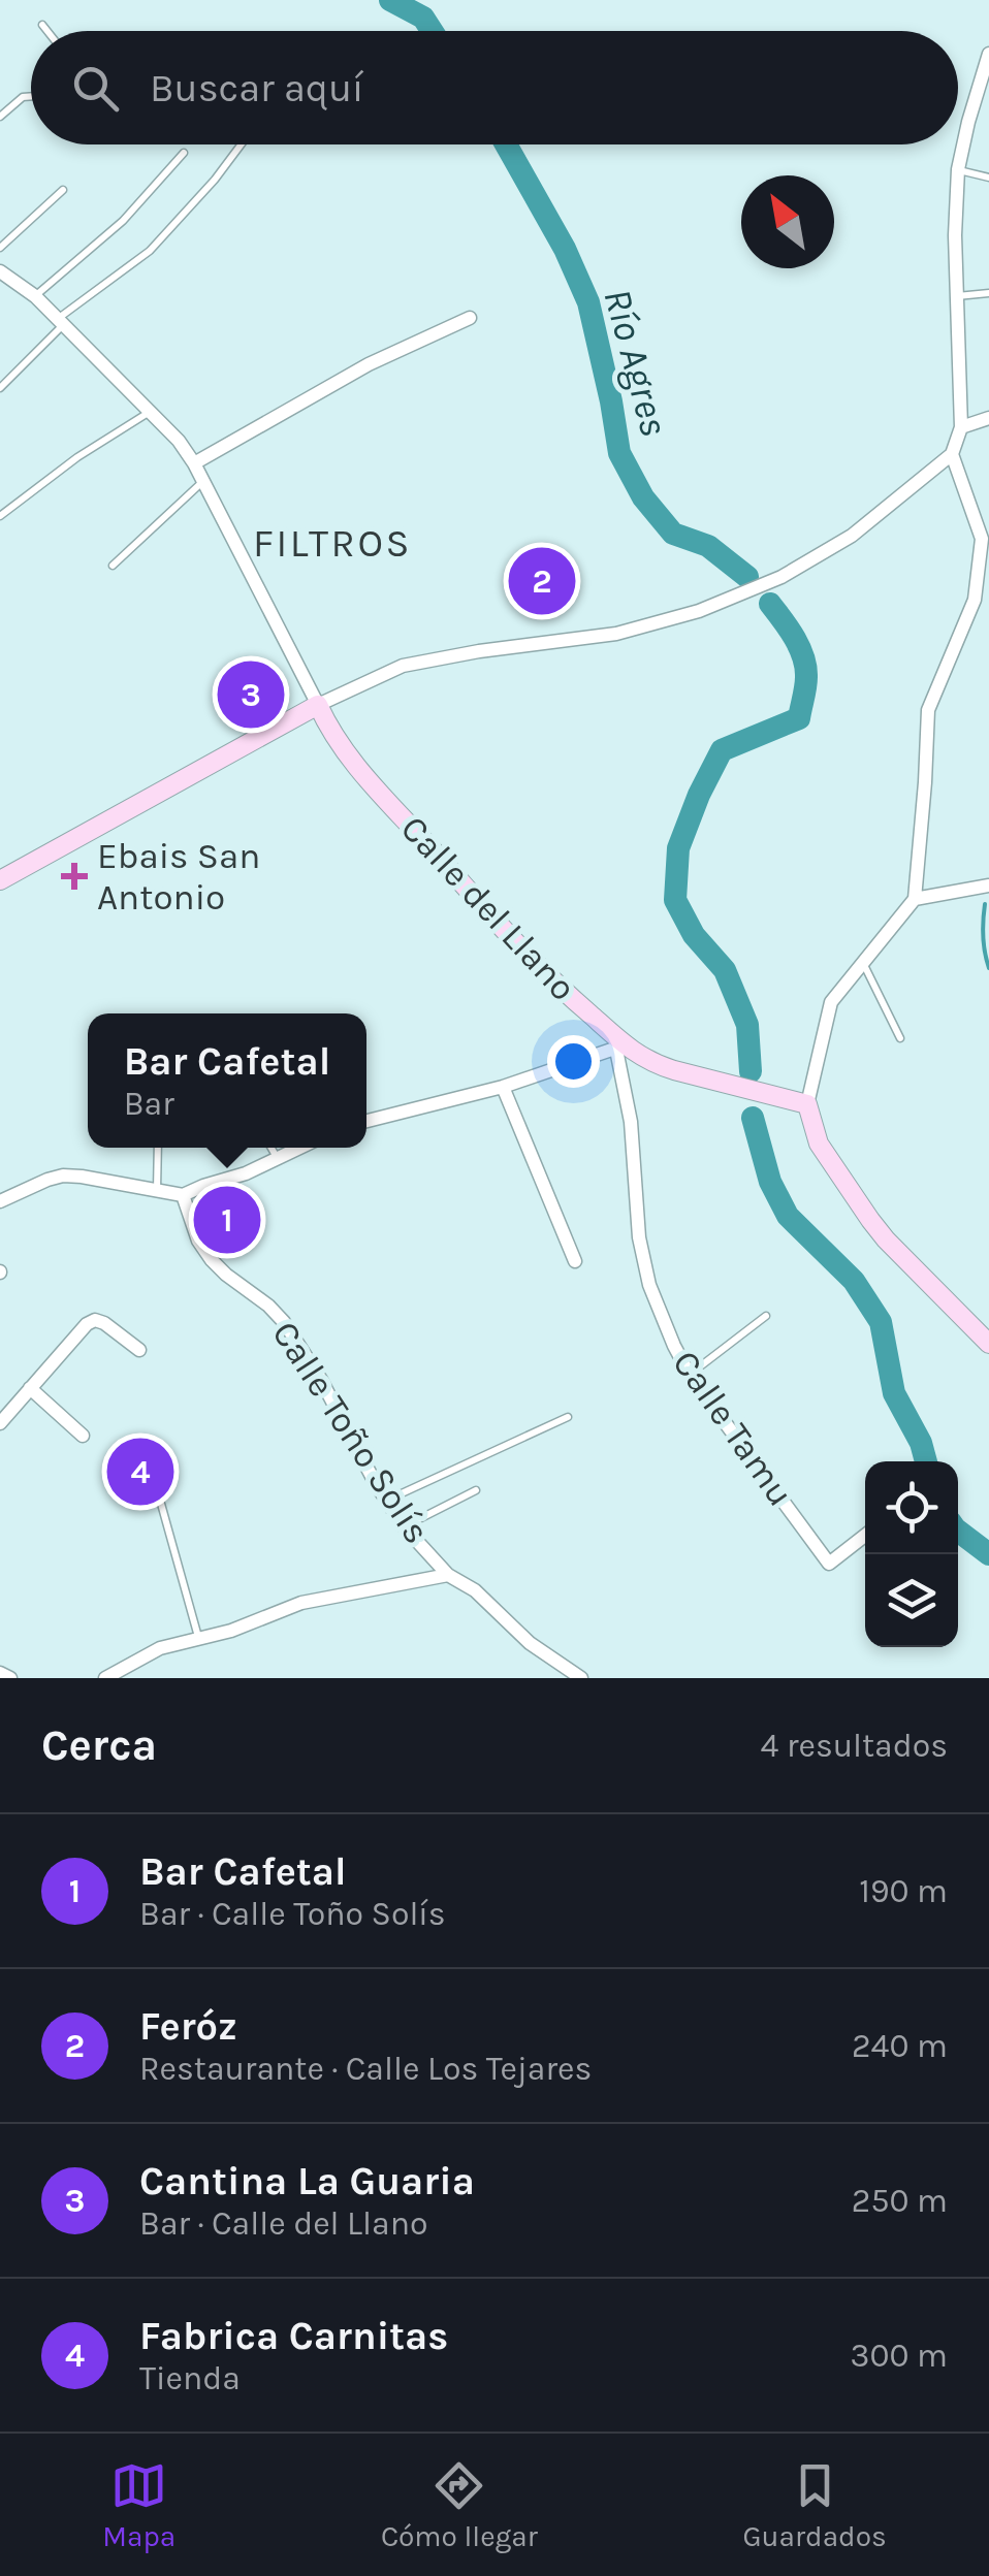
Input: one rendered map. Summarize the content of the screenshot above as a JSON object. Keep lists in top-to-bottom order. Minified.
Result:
{"streets":{"main road":["Calle del Llano"],"street":["Calle Tamu","Calle Toño Solís"]},"crossings":[["Calle del Llano","Calle Tamu"]],"districts":["FILTROS"],"water":["Río Agres"],"places":{"health":["Ebais San Antonio"]},"north":"top left","page":{"search":"Buscar aquí","pins":["2","3","1","4"],"popup":["Bar Cafetal","Bar"],"heading":["Cerca","4 resultados"],"list":[{"mark":"1","name":"Bar Cafetal","note":"Bar · Calle Toño Solís","value":"190 m"},{"mark":"2","name":"Feróz","note":"Restaurante · Calle Los Tejares","value":"240 m"},{"mark":"3","name":"Cantina La Guaria","note":"Bar · Calle del Llano","value":"250 m"},{"mark":"4","name":"Fabrica Carnitas","note":"Tienda","value":"300 m"}],"nav":["Mapa","Cómo llegar","Guardados"]}}
